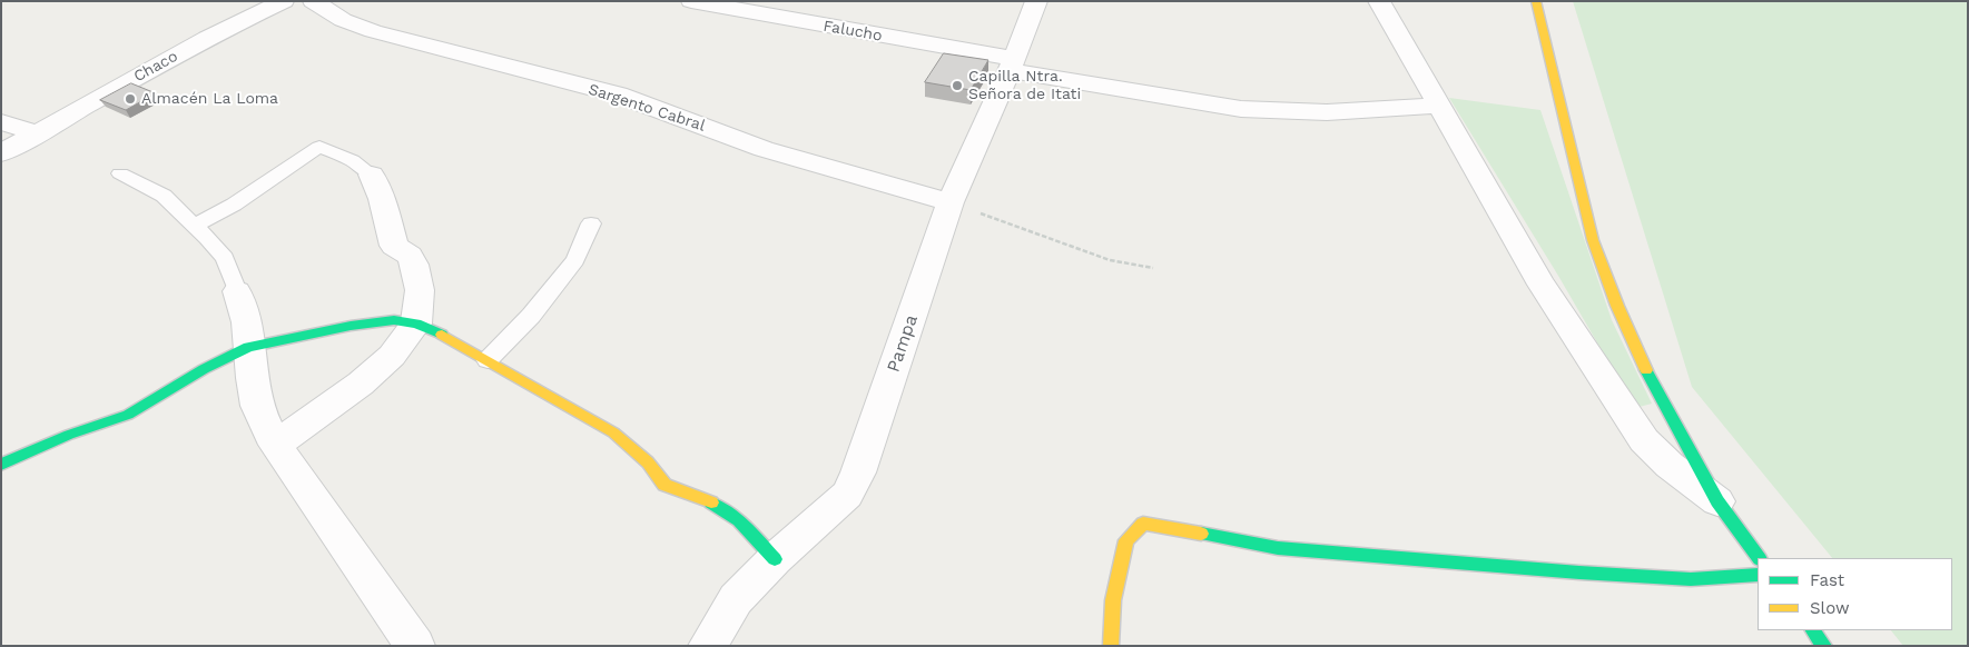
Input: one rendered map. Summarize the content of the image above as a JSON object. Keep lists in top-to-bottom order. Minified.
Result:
{"streets":{"street":["Falucho","Chaco","Sargento Cabral","Pampa"]},"crossings":[["Falucho","Pampa"],["Sargento Cabral","Pampa"]],"places":["Capilla Ntra. Señora de Itati","Almacén La Loma"],"legend":["Fast","Slow"]}
